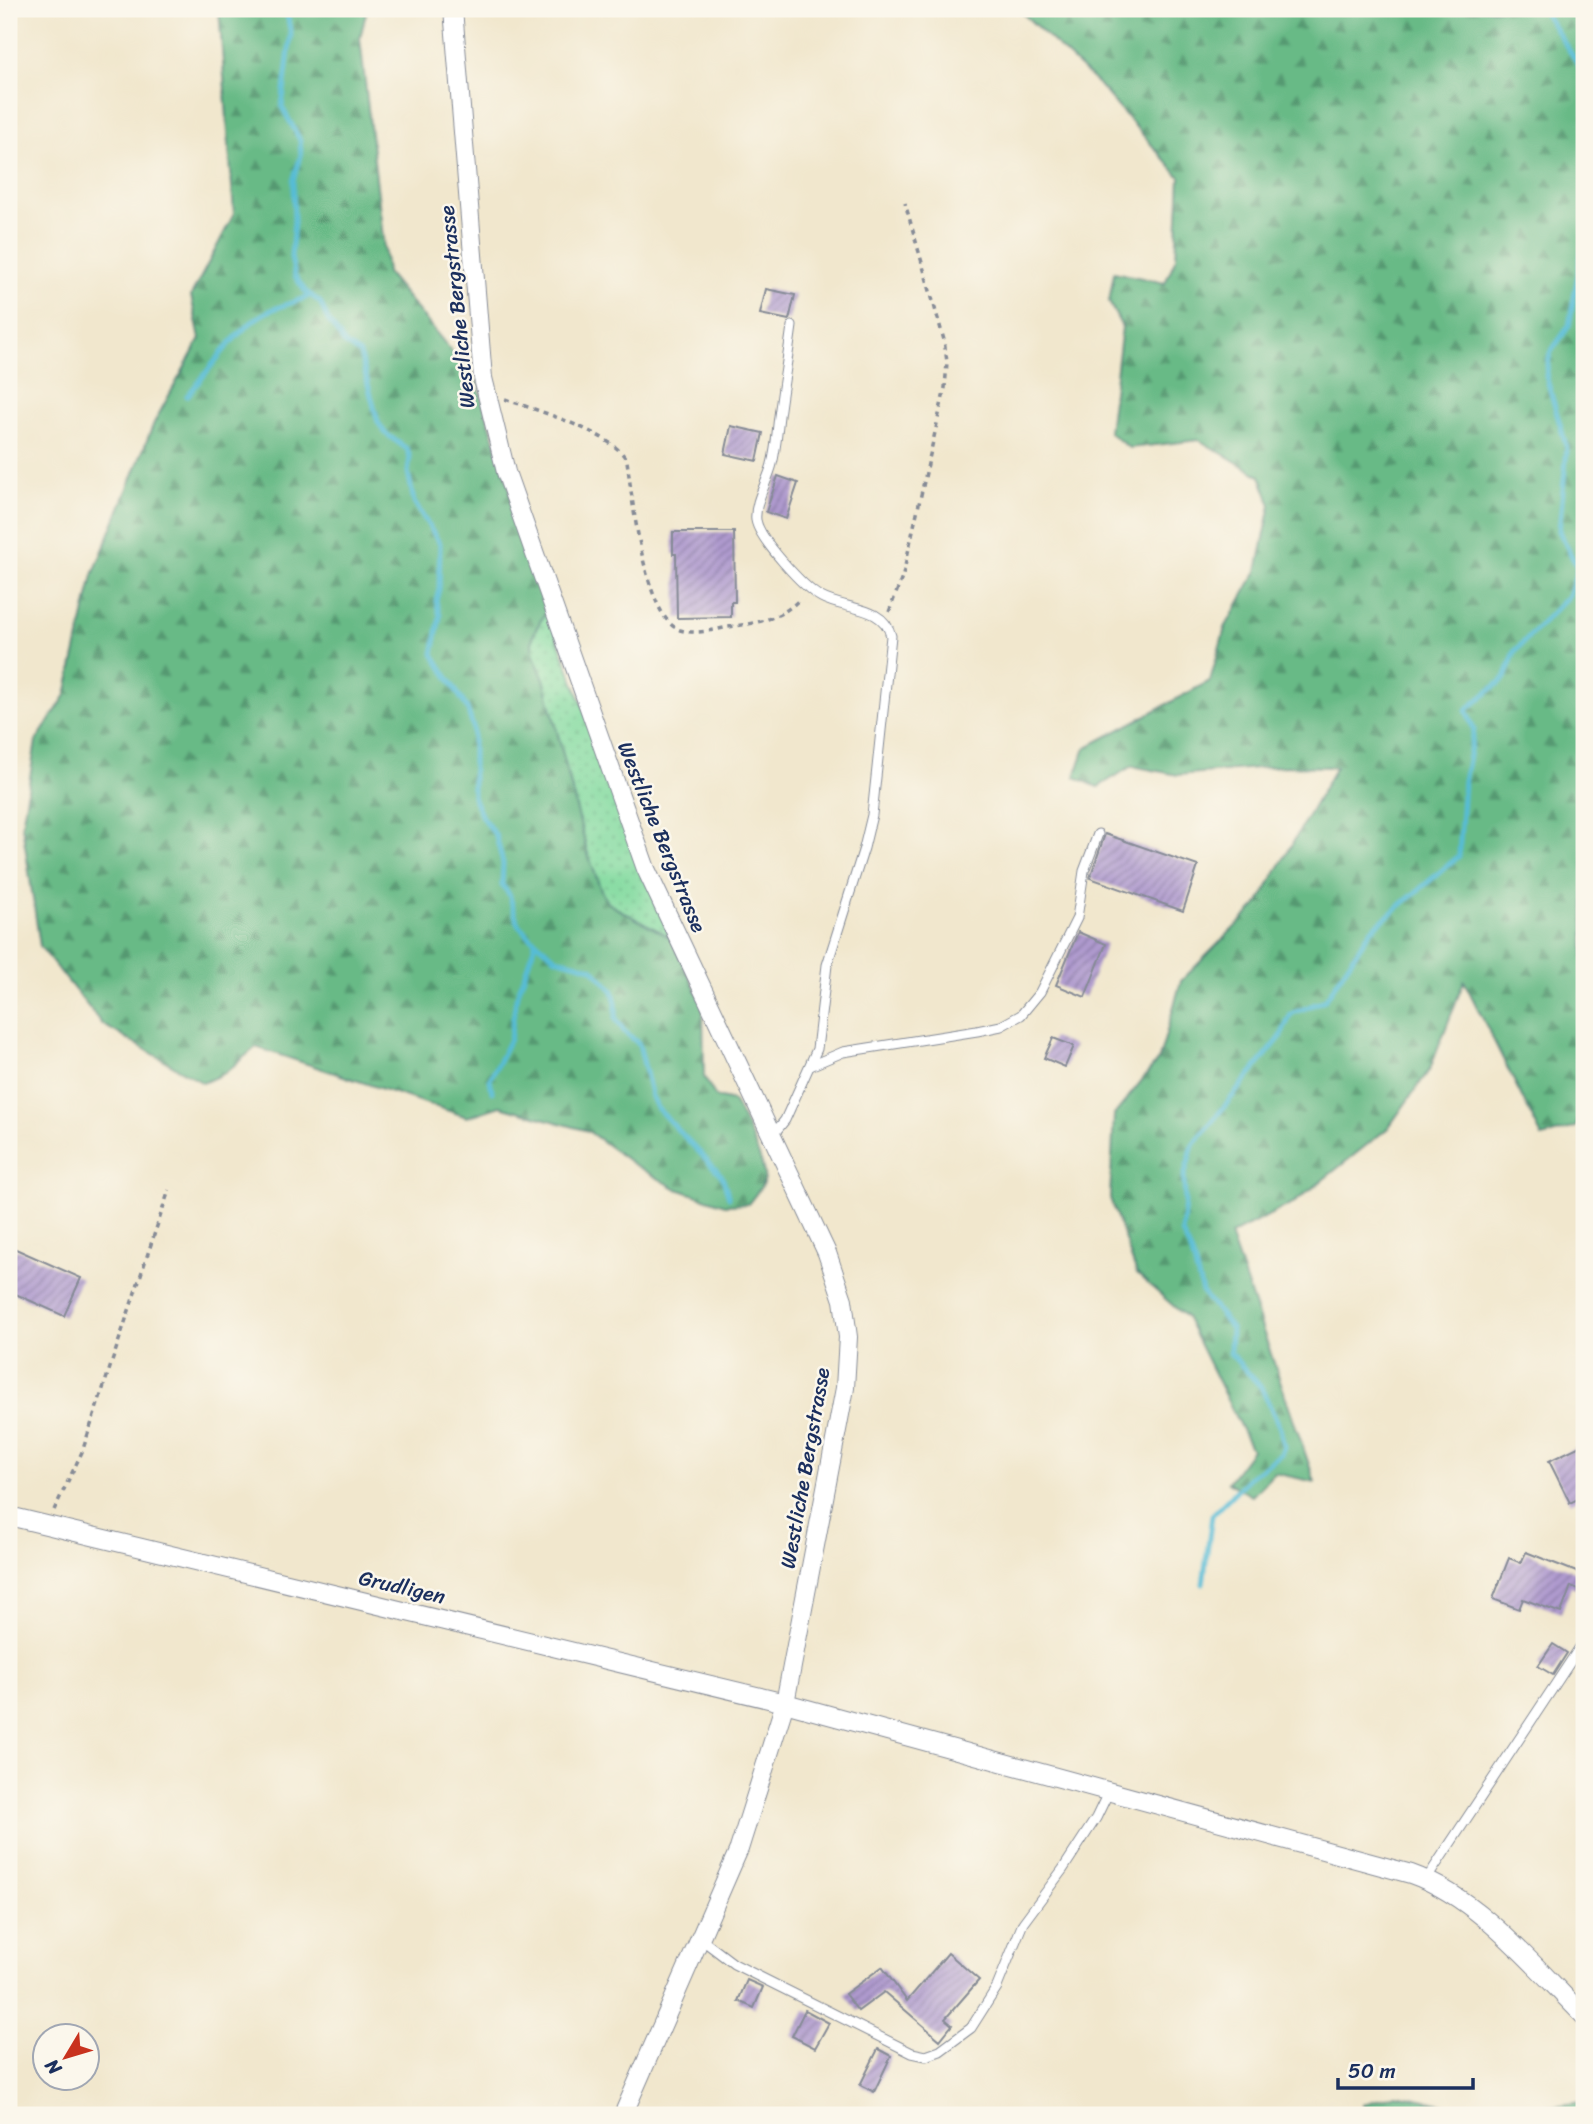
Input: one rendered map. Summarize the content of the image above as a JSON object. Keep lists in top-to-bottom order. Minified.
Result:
{"streets":{"street":["Westliche Bergstrasse","Grudligen"]},"crossings":[["Westliche Bergstrasse","Grudligen"]],"scale_bar":"50 m","north":"bottom left"}
